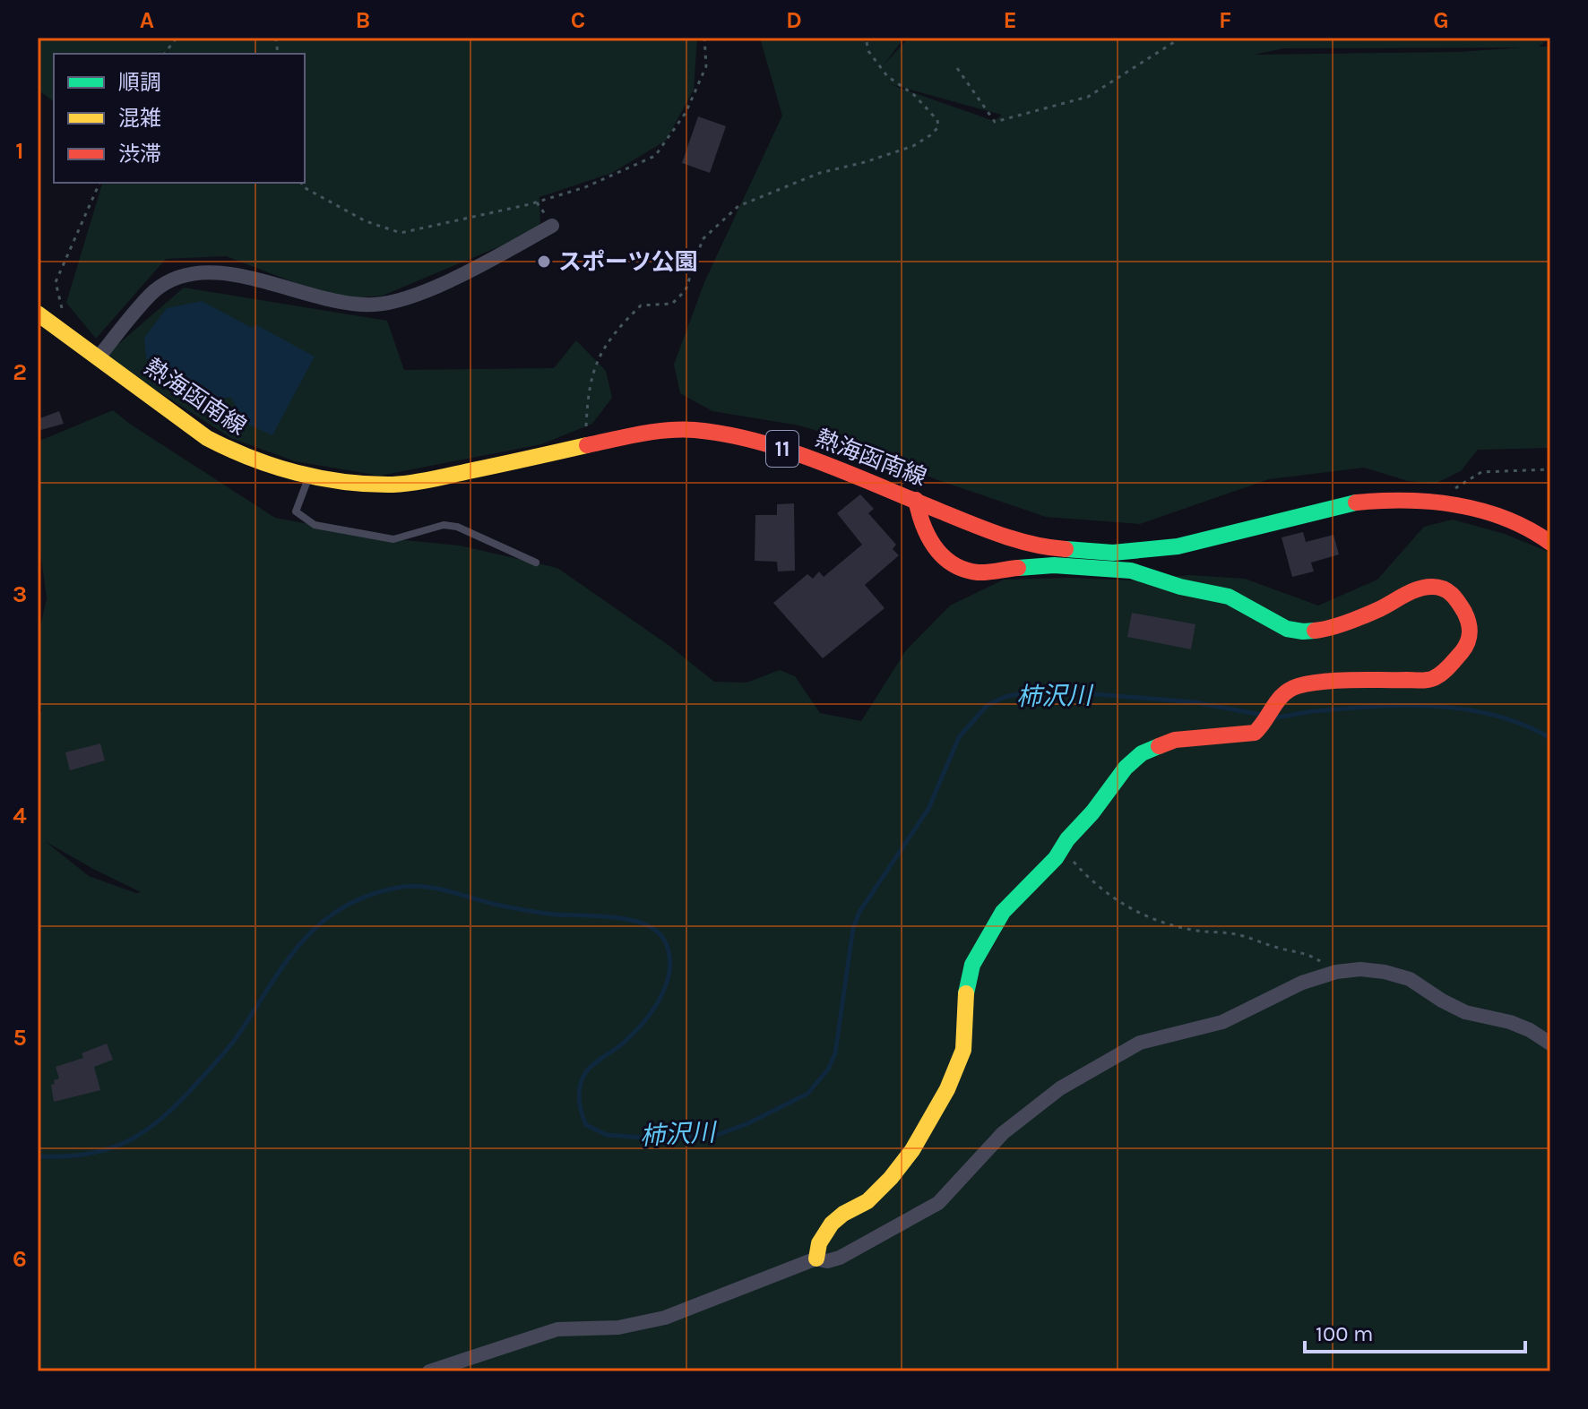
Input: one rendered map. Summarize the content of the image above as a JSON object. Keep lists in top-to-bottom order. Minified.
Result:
{"streets":{"street":["熱海函南線","11"]},"water":["柿沢川"],"places":["スポーツ公園"],"legend":["順調","混雑","渋滞"],"scale_bar":"100 m","grid":{"columns":["A","B","C","D","E","F","G"],"rows":["1","2","3","4","5","6"]}}
